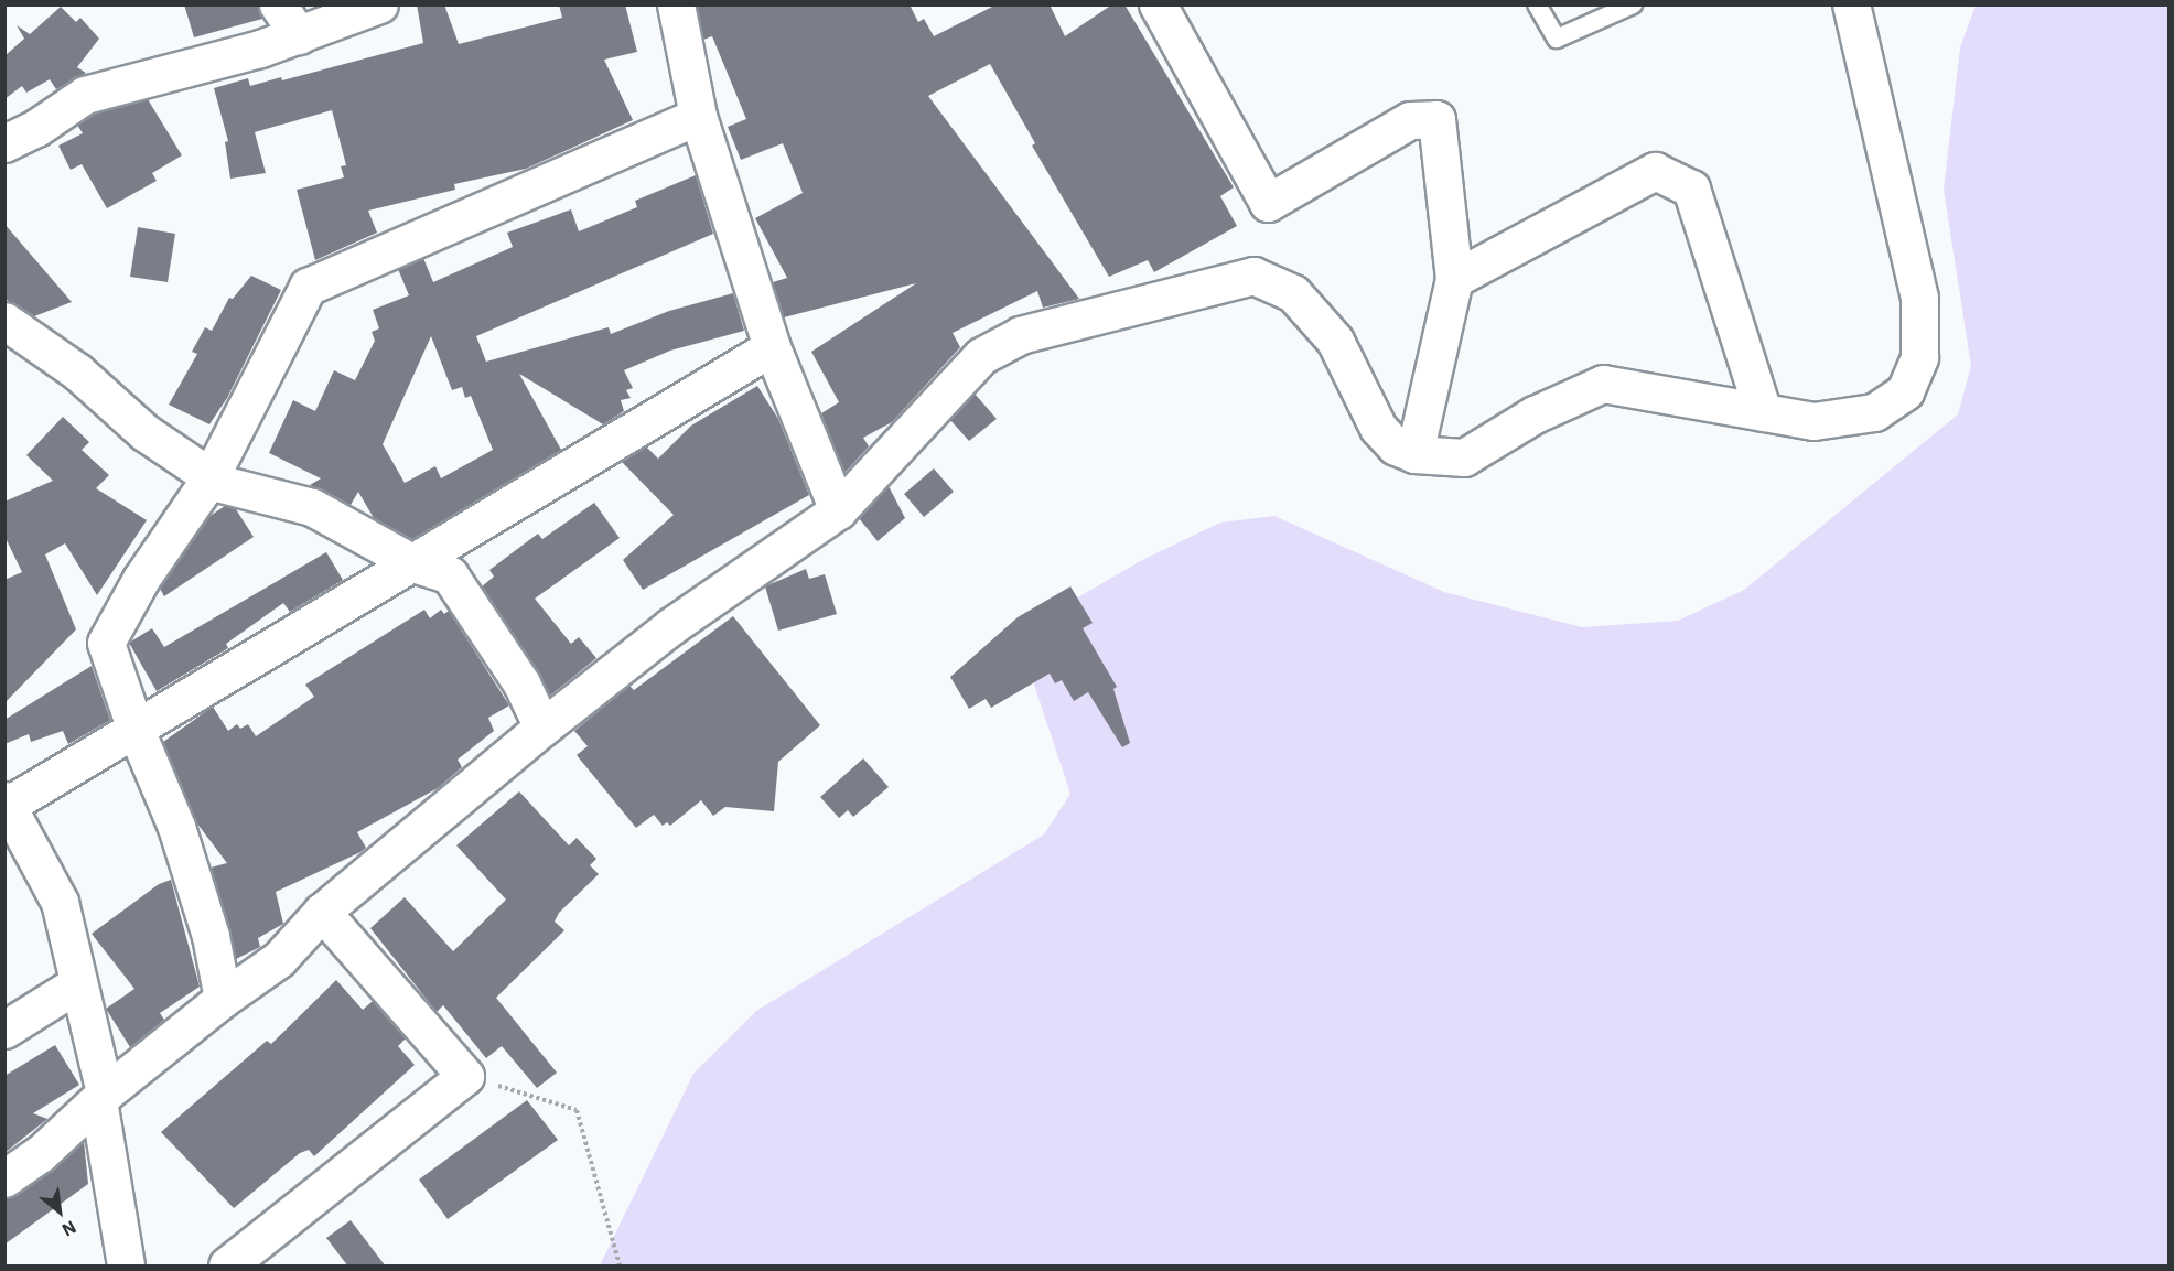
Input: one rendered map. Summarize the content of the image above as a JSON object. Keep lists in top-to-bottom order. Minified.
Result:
{"north":"bottom right"}
